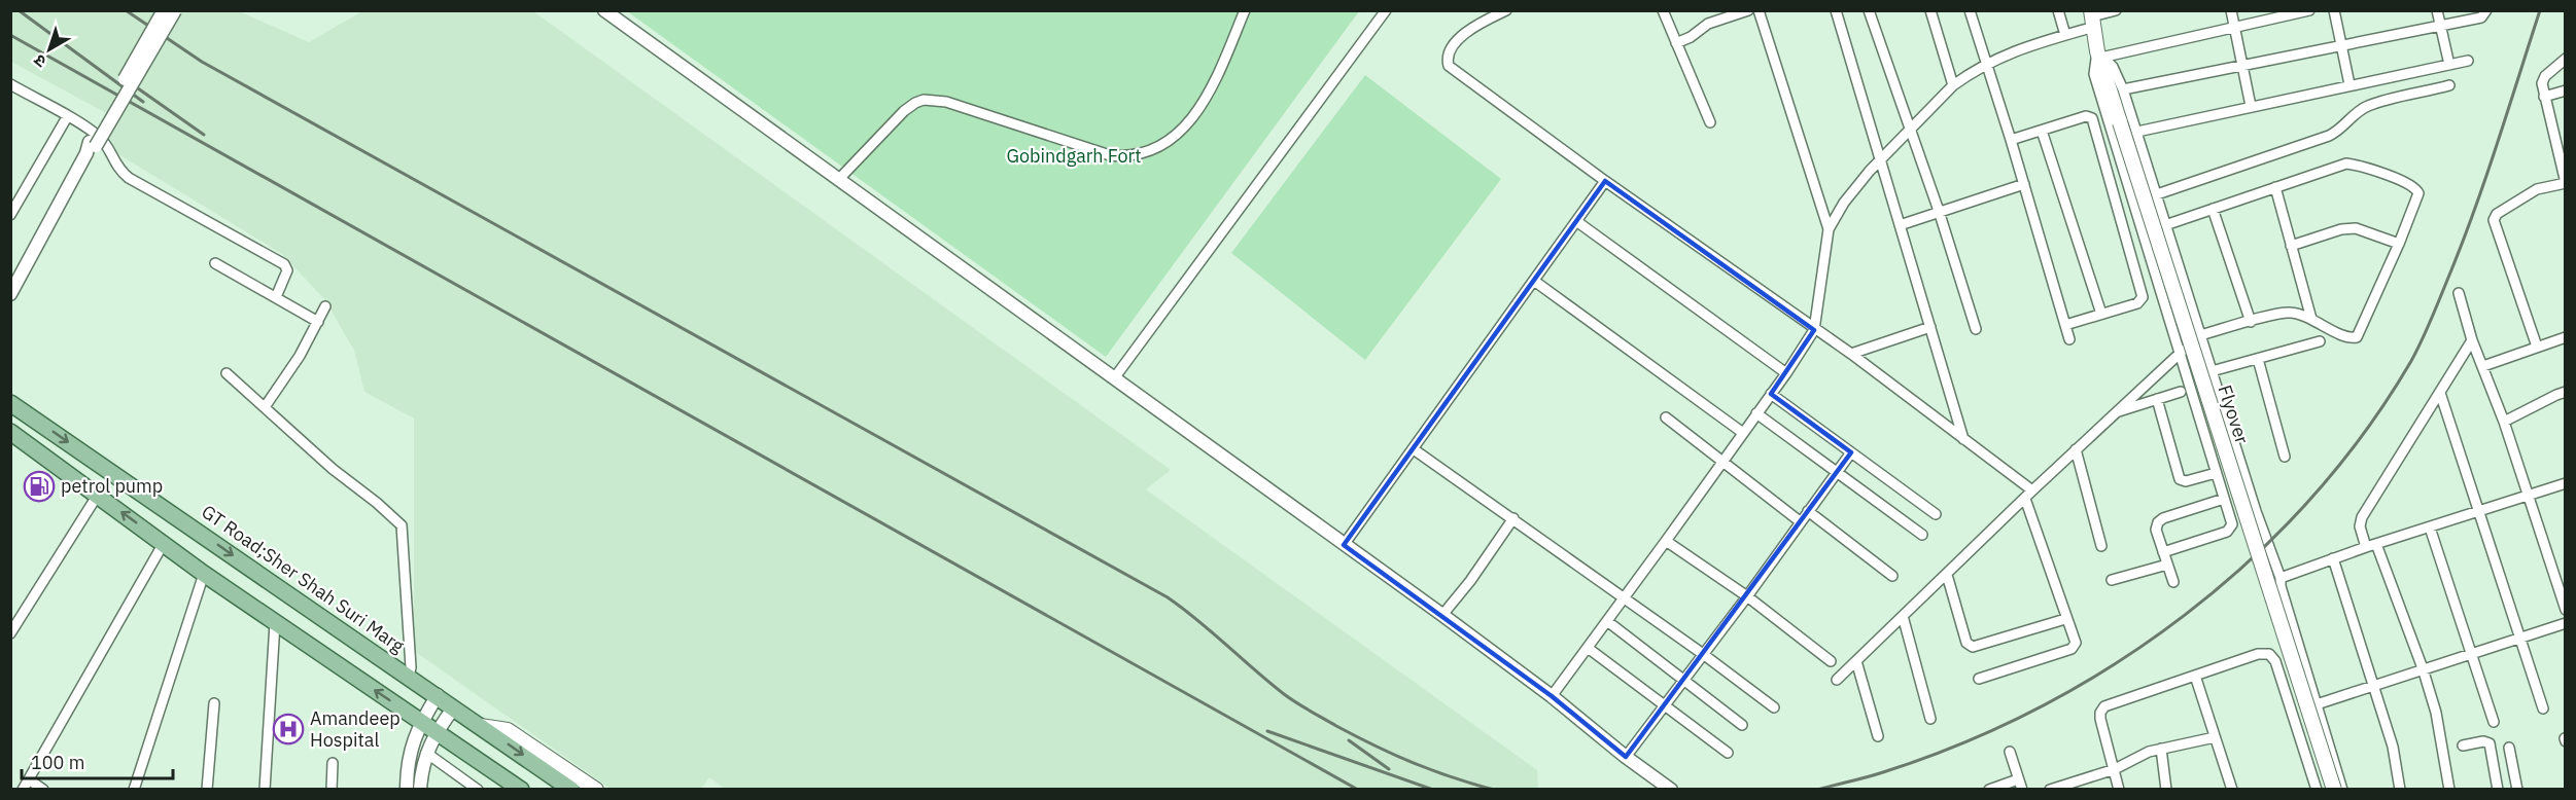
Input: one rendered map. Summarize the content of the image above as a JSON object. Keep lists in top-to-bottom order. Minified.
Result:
{"streets":{"main road":["Flyover","GT Road;Sher Shah Suri Marg"]},"parks":["Gobindgarh Fort"],"places":{"fuel station":["petrol pump"],"hospital":["Amandeep Hospital"]},"scale_bar":"100 m","north":"bottom left"}
